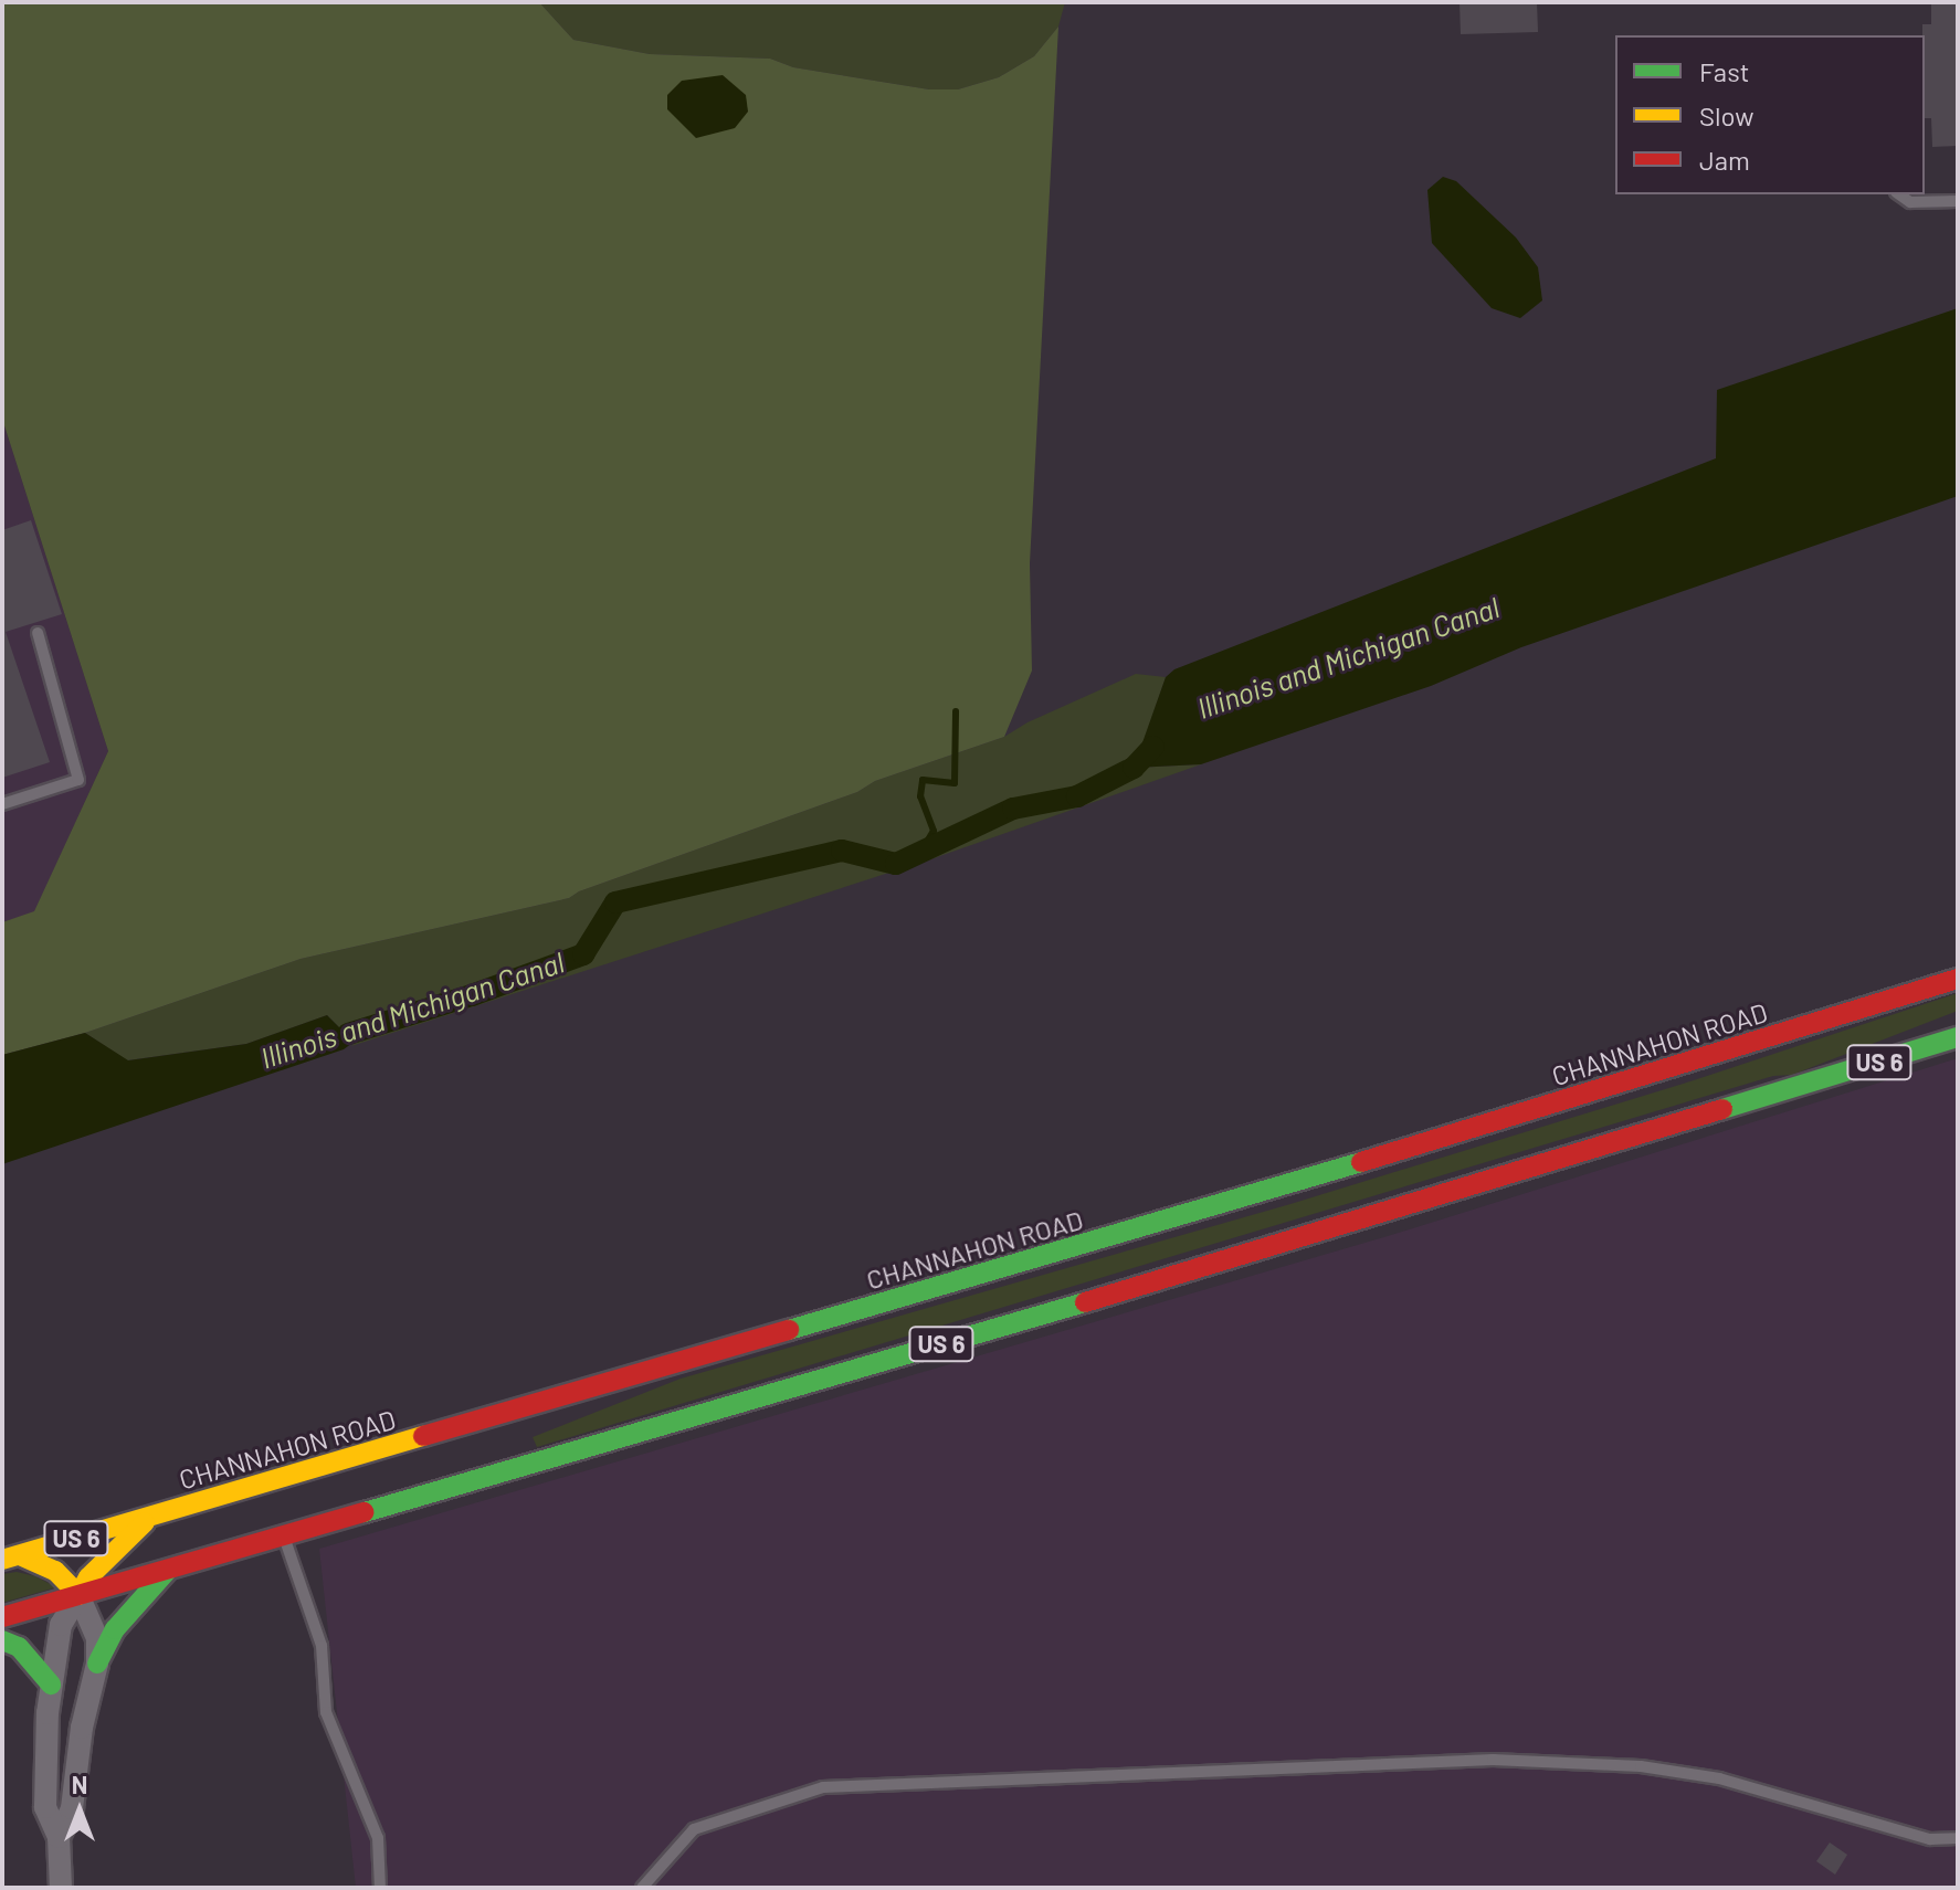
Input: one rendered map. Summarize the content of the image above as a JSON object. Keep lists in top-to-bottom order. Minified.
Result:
{"streets":{"main road":["CHANNAHON ROAD","US 6"]},"water":["Illinois and Michigan Canal"],"legend":["Fast","Slow","Jam"],"north":"top"}
